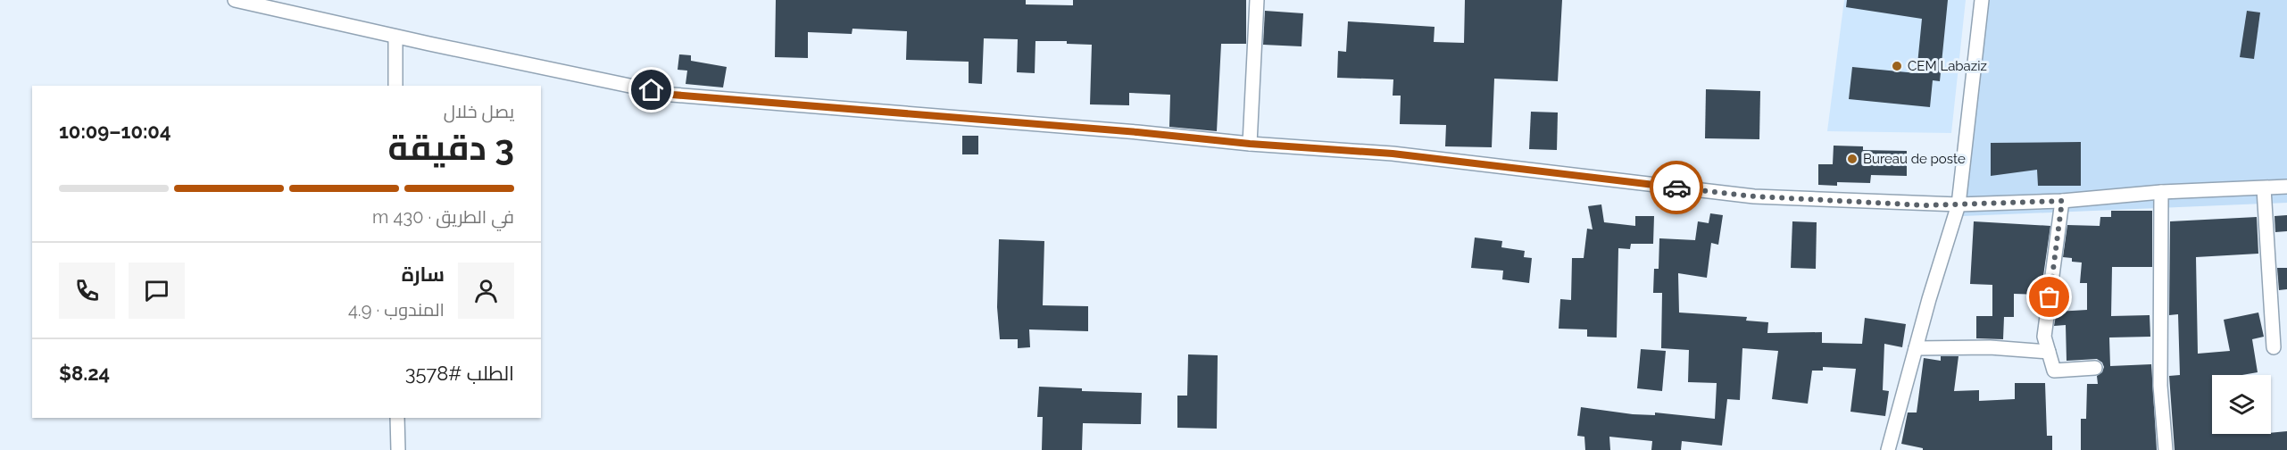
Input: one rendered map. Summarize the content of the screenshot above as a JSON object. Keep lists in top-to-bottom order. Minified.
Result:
{"places":["CEM Labaziz","Bureau de poste"],"page":{"heading":["3 دقيقة","يصل خلال","10:04–10:09"],"panel":["سارة","المندوب · 4.9","الطلب #3578","$8.24"],"bar":"في الطريق · 430 m"}}
